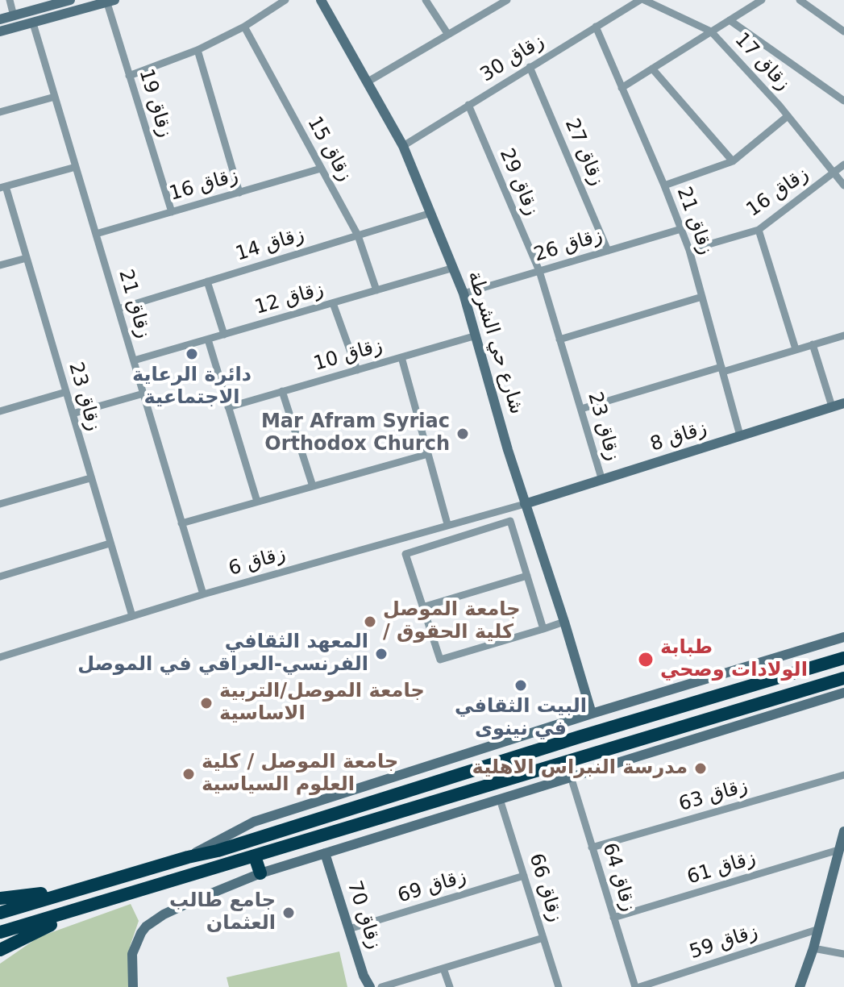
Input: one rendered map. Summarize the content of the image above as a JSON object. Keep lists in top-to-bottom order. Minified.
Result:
{"streets":{"street":["زقاق 30","زقاق 17","زقاق 19","زقاق 15","زقاق 27","زقاق 29","زقاق 16","زقاق 21","زقاق 14","زقاق 26","زقاق 12","شارع حي الشرطة","زقاق 10","زقاق 23","زقاق 8","زقاق 6","زقاق 63","زقاق 61","زقاق 64","زقاق 69","زقاق 66","زقاق 70","زقاق 59"]},"crossings":[["زقاق 30","زقاق 17"],["زقاق 30","زقاق 27"],["زقاق 30","زقاق 29"],["زقاق 30","زقاق 21"],["زقاق 30","شارع حي الشرطة"],["زقاق 17","زقاق 16"],["زقاق 19","زقاق 16"],["زقاق 15","زقاق 16"],["زقاق 15","زقاق 14"],["زقاق 15","زقاق 12"],["زقاق 27","زقاق 26"],["زقاق 29","زقاق 26"],["زقاق 29","زقاق 23"],["زقاق 16","زقاق 21"],["زقاق 21","زقاق 14"],["زقاق 21","زقاق 26"],["زقاق 21","زقاق 12"],["زقاق 21","زقاق 8"],["زقاق 21","زقاق 6"],["زقاق 14","شارع حي الشرطة"],["زقاق 26","شارع حي الشرطة"],["زقاق 26","زقاق 23"],["زقاق 12","شارع حي الشرطة"],["شارع حي الشرطة","زقاق 10"],["شارع حي الشرطة","زقاق 8"],["شارع حي الشرطة","زقاق 6"],["زقاق 23","زقاق 8"],["زقاق 23","زقاق 6"],["زقاق 8","زقاق 6"],["زقاق 63","زقاق 64"],["زقاق 61","زقاق 64"],["زقاق 64","زقاق 59"],["زقاق 69","زقاق 66"],["زقاق 69","زقاق 70"]],"places":["دائرة الرعاية الاجتماعية","Mar Afram Syriac Orthodox Church","جامعة الموصل / كلية الحقوق","المعهد الثقافي الفرنسي-العراقي في الموصل","طبابة الولادات وصحي","البيت الثقافي في نينوى","جامعة الموصل/التربية الاساسية","مدرسة النبراس الاهلية","جامعة الموصل / كلية العلوم السياسية","جامع طالب العثمان"]}
